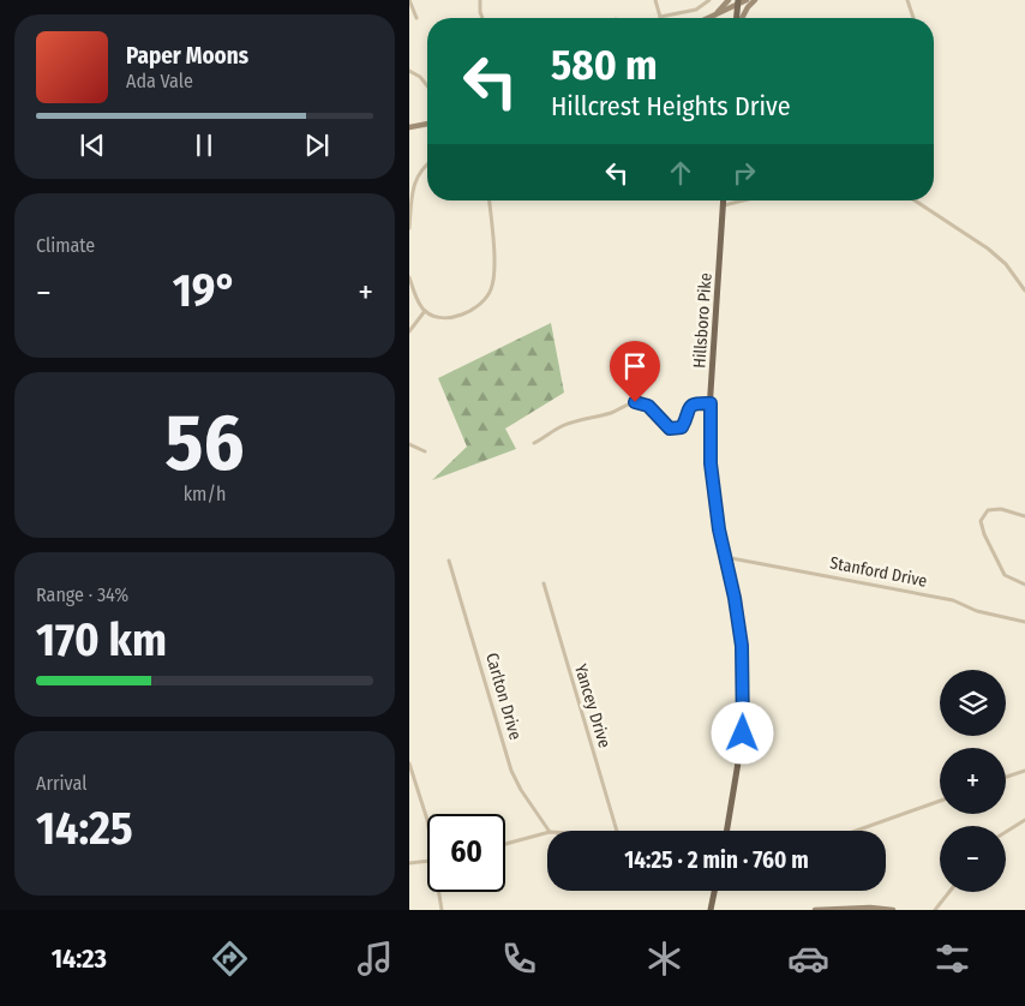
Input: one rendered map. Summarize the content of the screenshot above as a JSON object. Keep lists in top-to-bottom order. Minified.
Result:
{"streets":{"main road":["Hillsboro Pike"],"street":["Stanford Drive","Carlton Drive","Yancey Drive"]},"crossings":[["Hillsboro Pike","Stanford Drive"]],"page":{"turn":["580 m","Hillcrest Heights Drive"],"song":["Paper Moons","Ada Vale"],"tile":["Climate",["56","km/h"],["Range · 34%","170 km"],["Arrival","14:25"]],"heat":["−","19°","+"],"map_buttons":["+","−"],"limit":"60","trip":"14:25 · 2 min · 760 m","tabs":"14:23"}}
